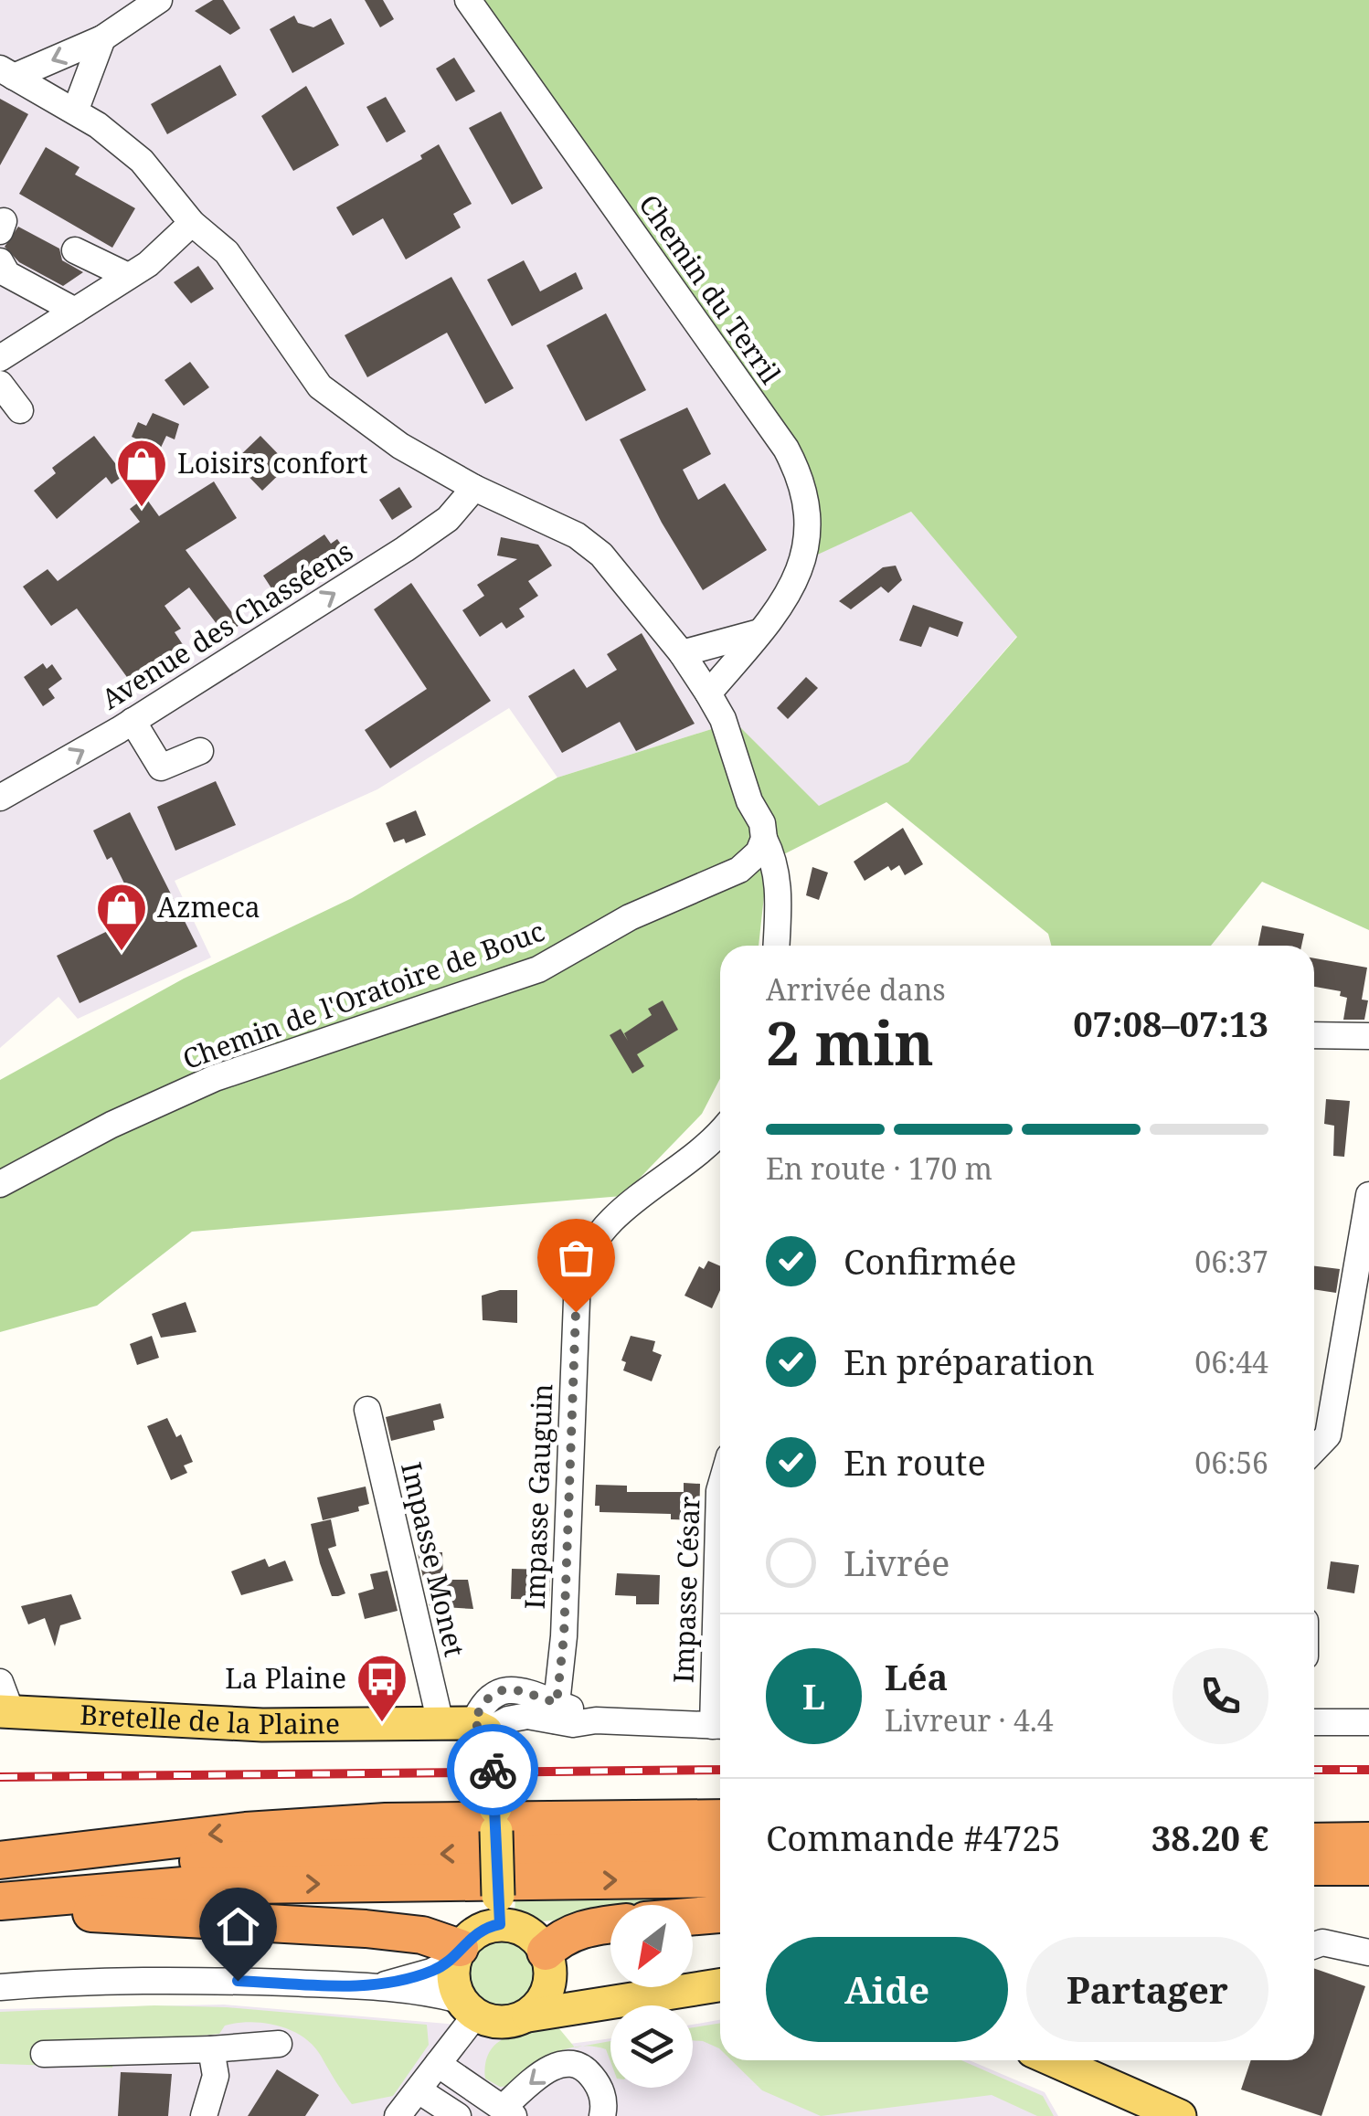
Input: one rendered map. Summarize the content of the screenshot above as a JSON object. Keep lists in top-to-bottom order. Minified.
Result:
{"streets":{"main road":["Bretelle de la Plaine"],"street":["Chemin du Terril","Avenue des Chasséens","Chemin de l'Oratoire de Bouc","Impasse Gauguin","Impasse Monet","Impasse César"]},"crossings":[["Impasse Monet","Bretelle de la Plaine"]],"one_way":["Avenue des Chasséens"],"places":{"shop":["Loisirs confort","Azmeca"],"bus stop":["La Plaine"]},"north":"bottom left","page":{"heading":["2 min","Arrivée dans","07:08–07:13"],"panel":["Léa","Livreur · 4.4","Commande #4725","38.20 €"],"bar":"En route · 170 m","list":[["Confirmée","06:37"],["En préparation","06:44"],["En route","06:56"],"Livrée"],"round":"L","buttons":["Aide","Partager"]}}
